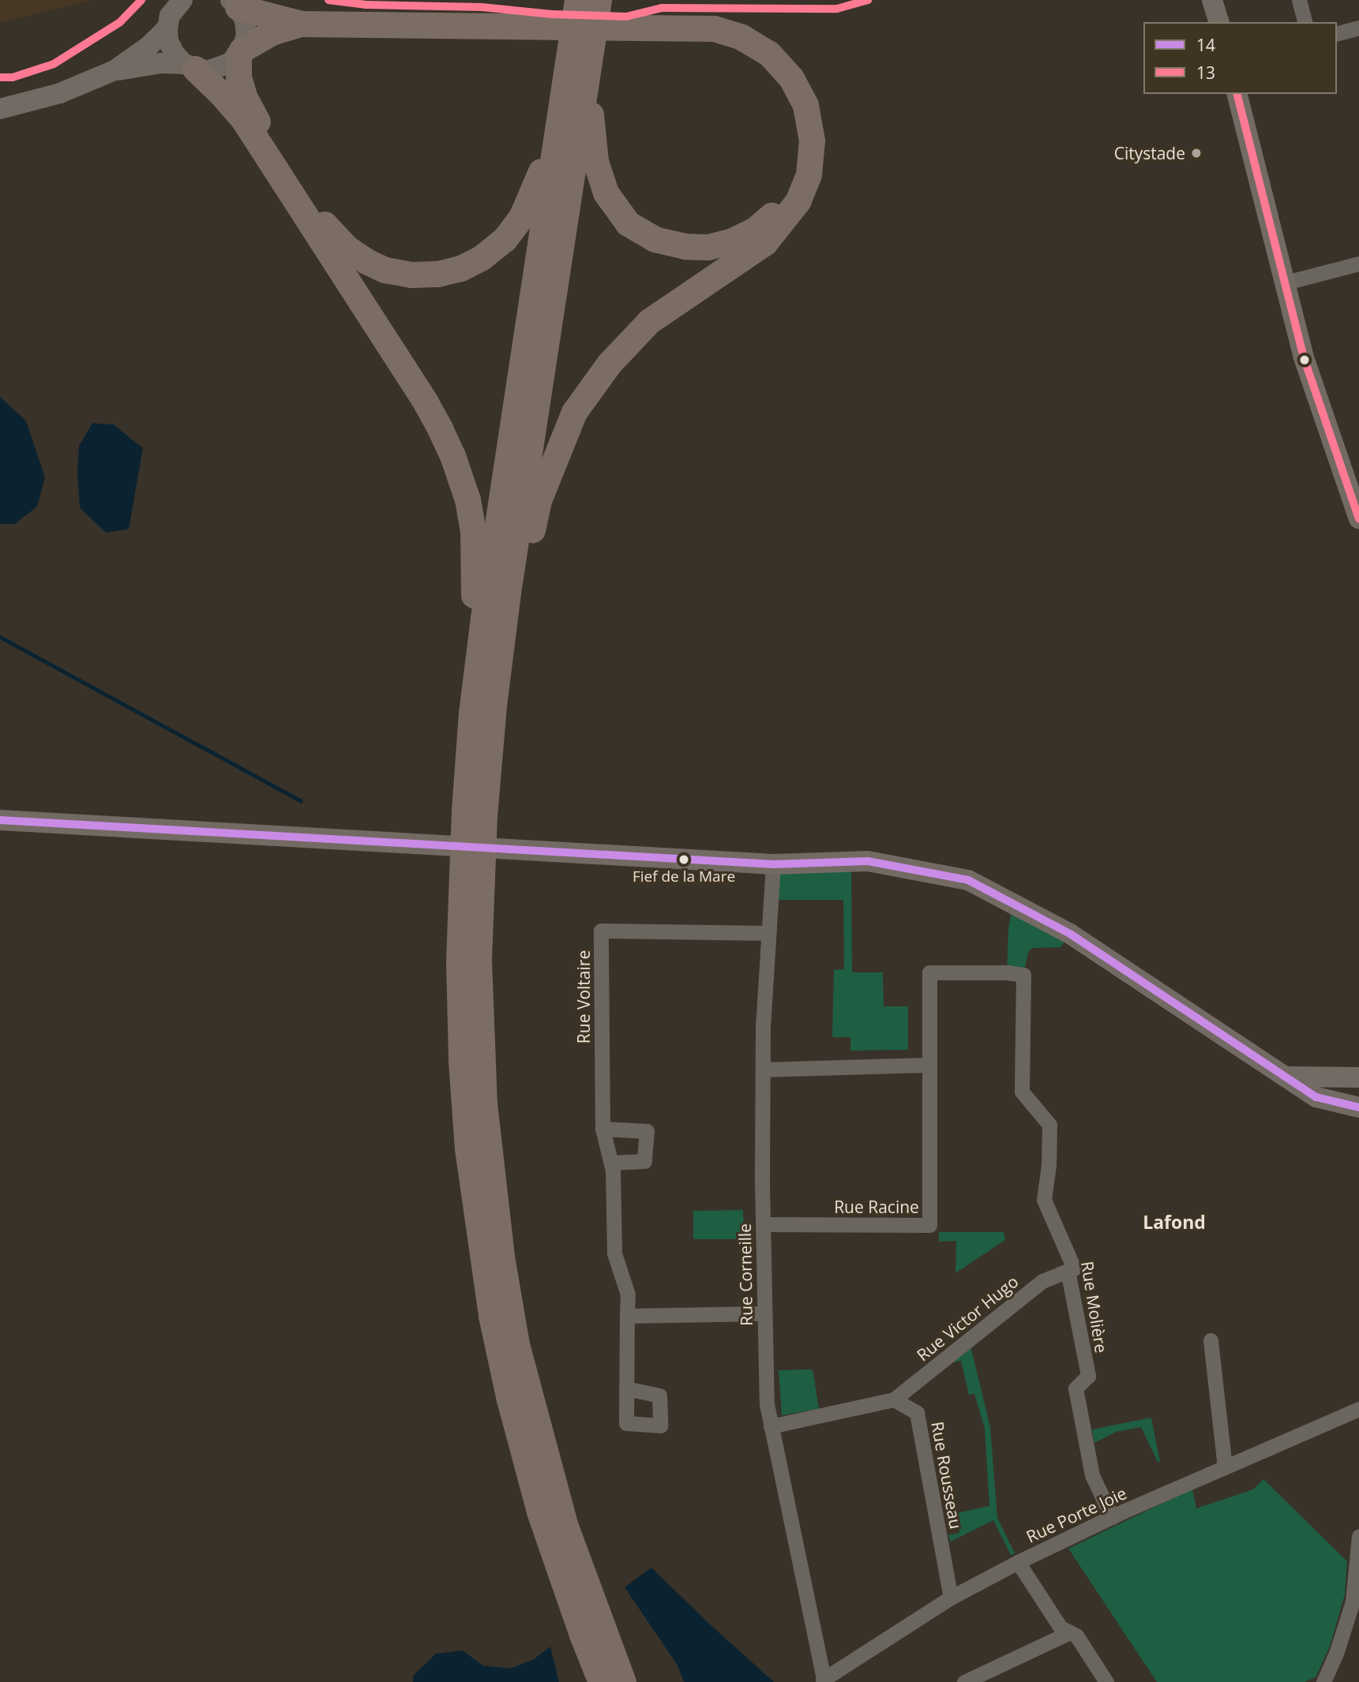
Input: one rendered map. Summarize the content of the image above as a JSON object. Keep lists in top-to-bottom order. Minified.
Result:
{"streets":{"street":["Rue Voltaire","Rue Racine","Rue Corneille","Rue Molière","Rue Victor Hugo","Rue Rousseau","Rue Porte Joie"]},"crossings":[["Rue Voltaire","Rue Corneille"],["Rue Racine","Rue Corneille"],["Rue Racine","Rue Molière"],["Rue Corneille","Rue Porte Joie"],["Rue Molière","Rue Victor Hugo"],["Rue Molière","Rue Porte Joie"],["Rue Victor Hugo","Rue Rousseau"],["Rue Rousseau","Rue Porte Joie"]],"districts":["Lafond"],"places":["Citystade","Fief de la Mare"],"lines":["transit line 13","transit line 14"],"legend":["14","13"]}
